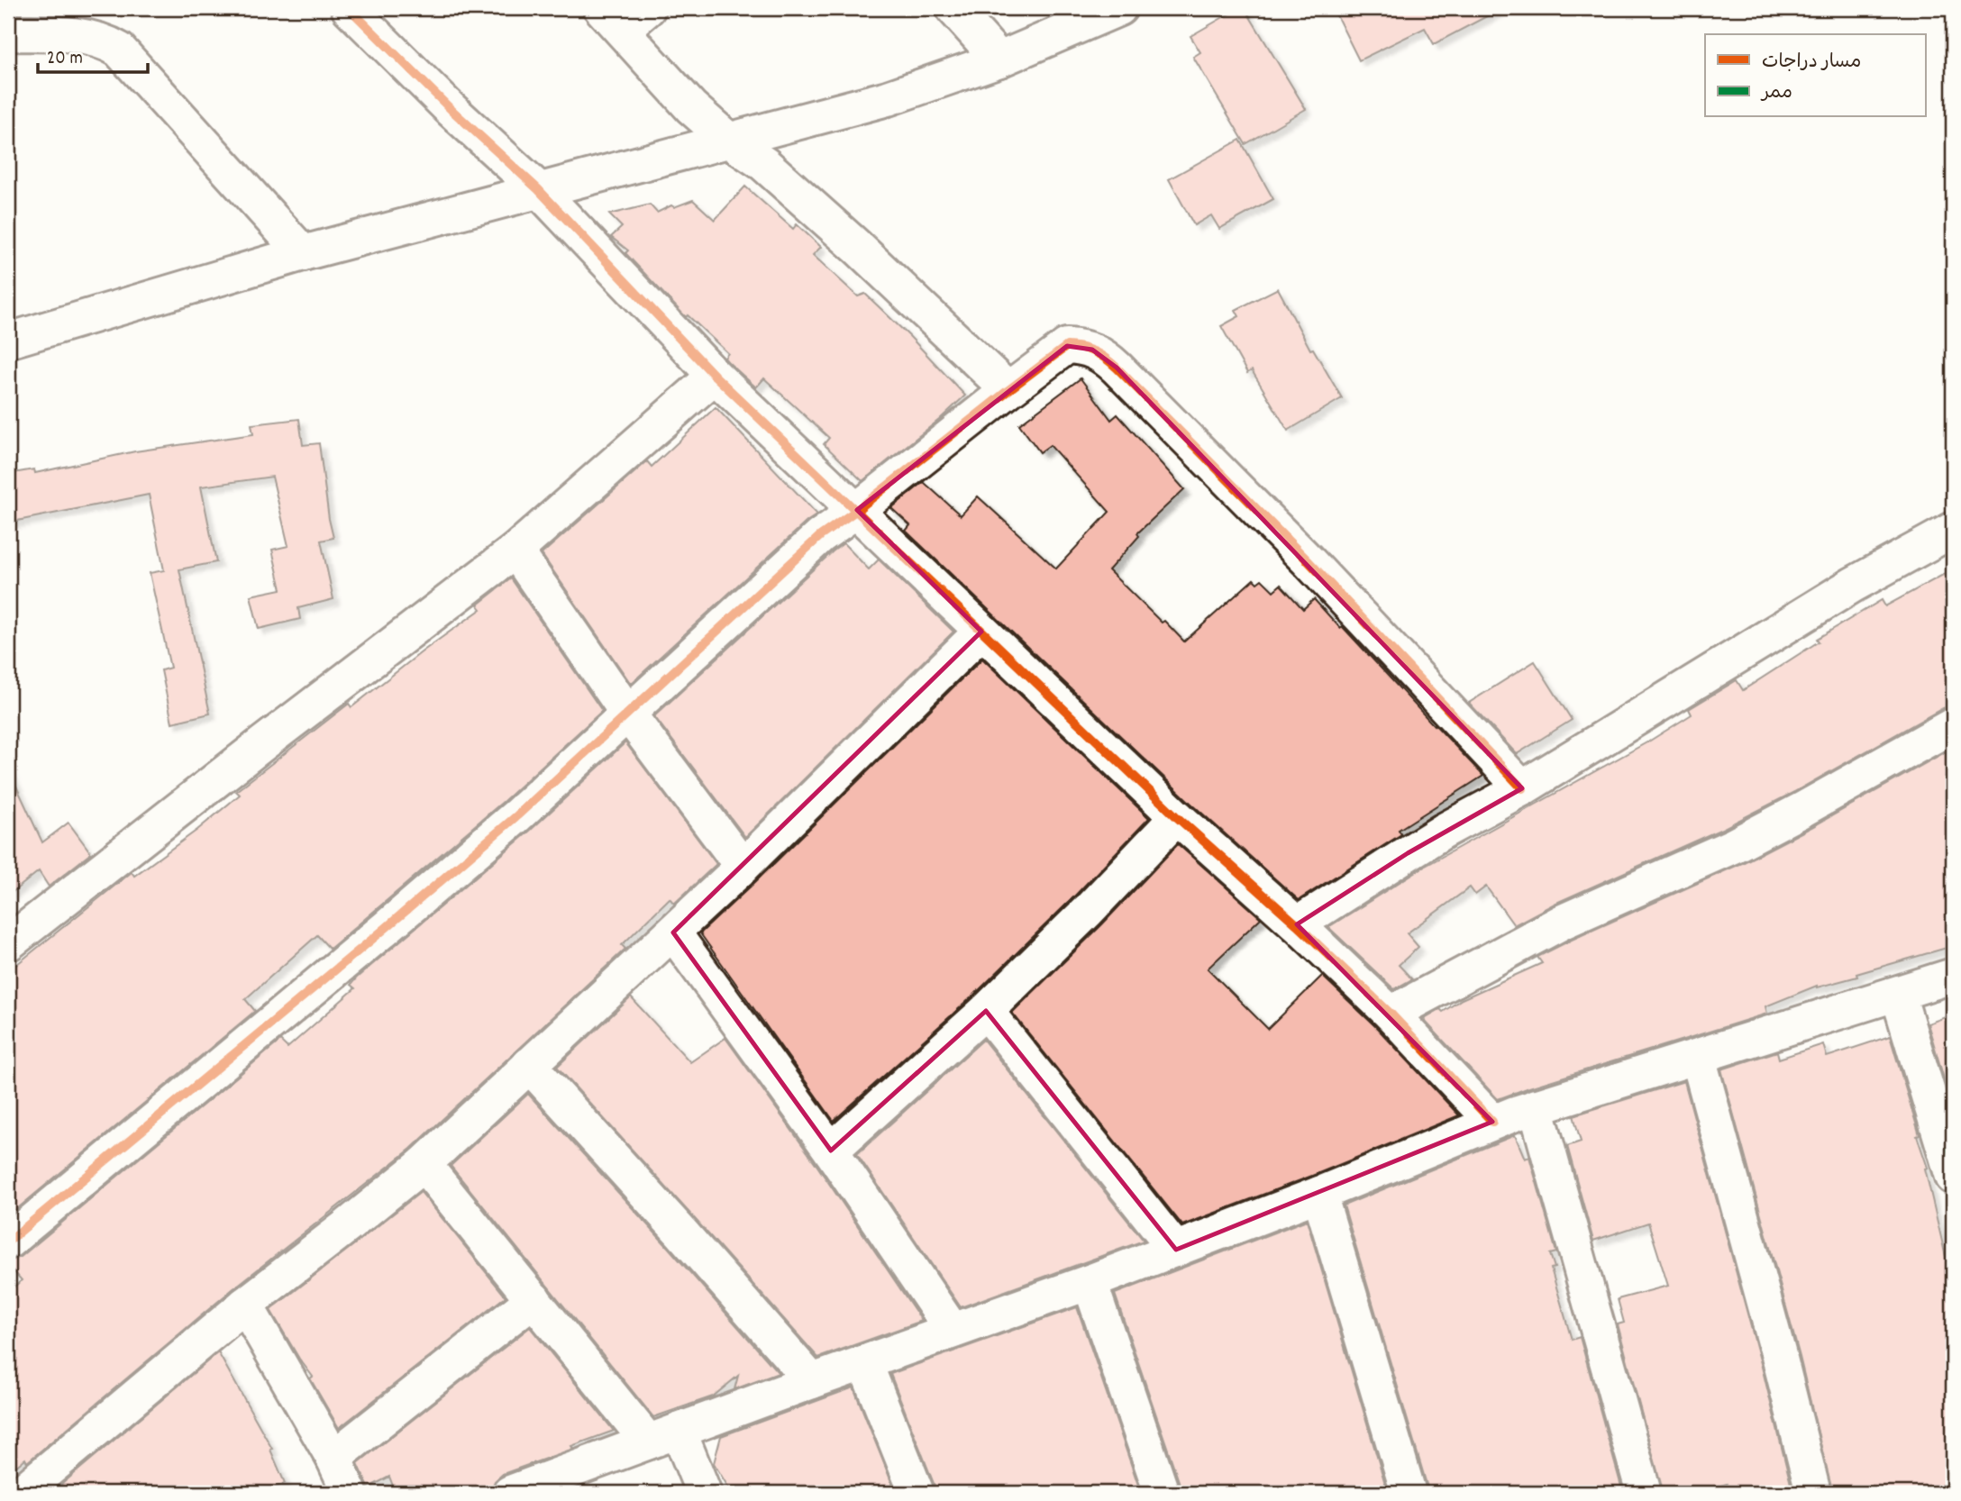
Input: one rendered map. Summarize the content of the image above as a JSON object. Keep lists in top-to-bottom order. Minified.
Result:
{"legend":["مسار دراجات","ممر"],"scale_bar":"20 m"}
